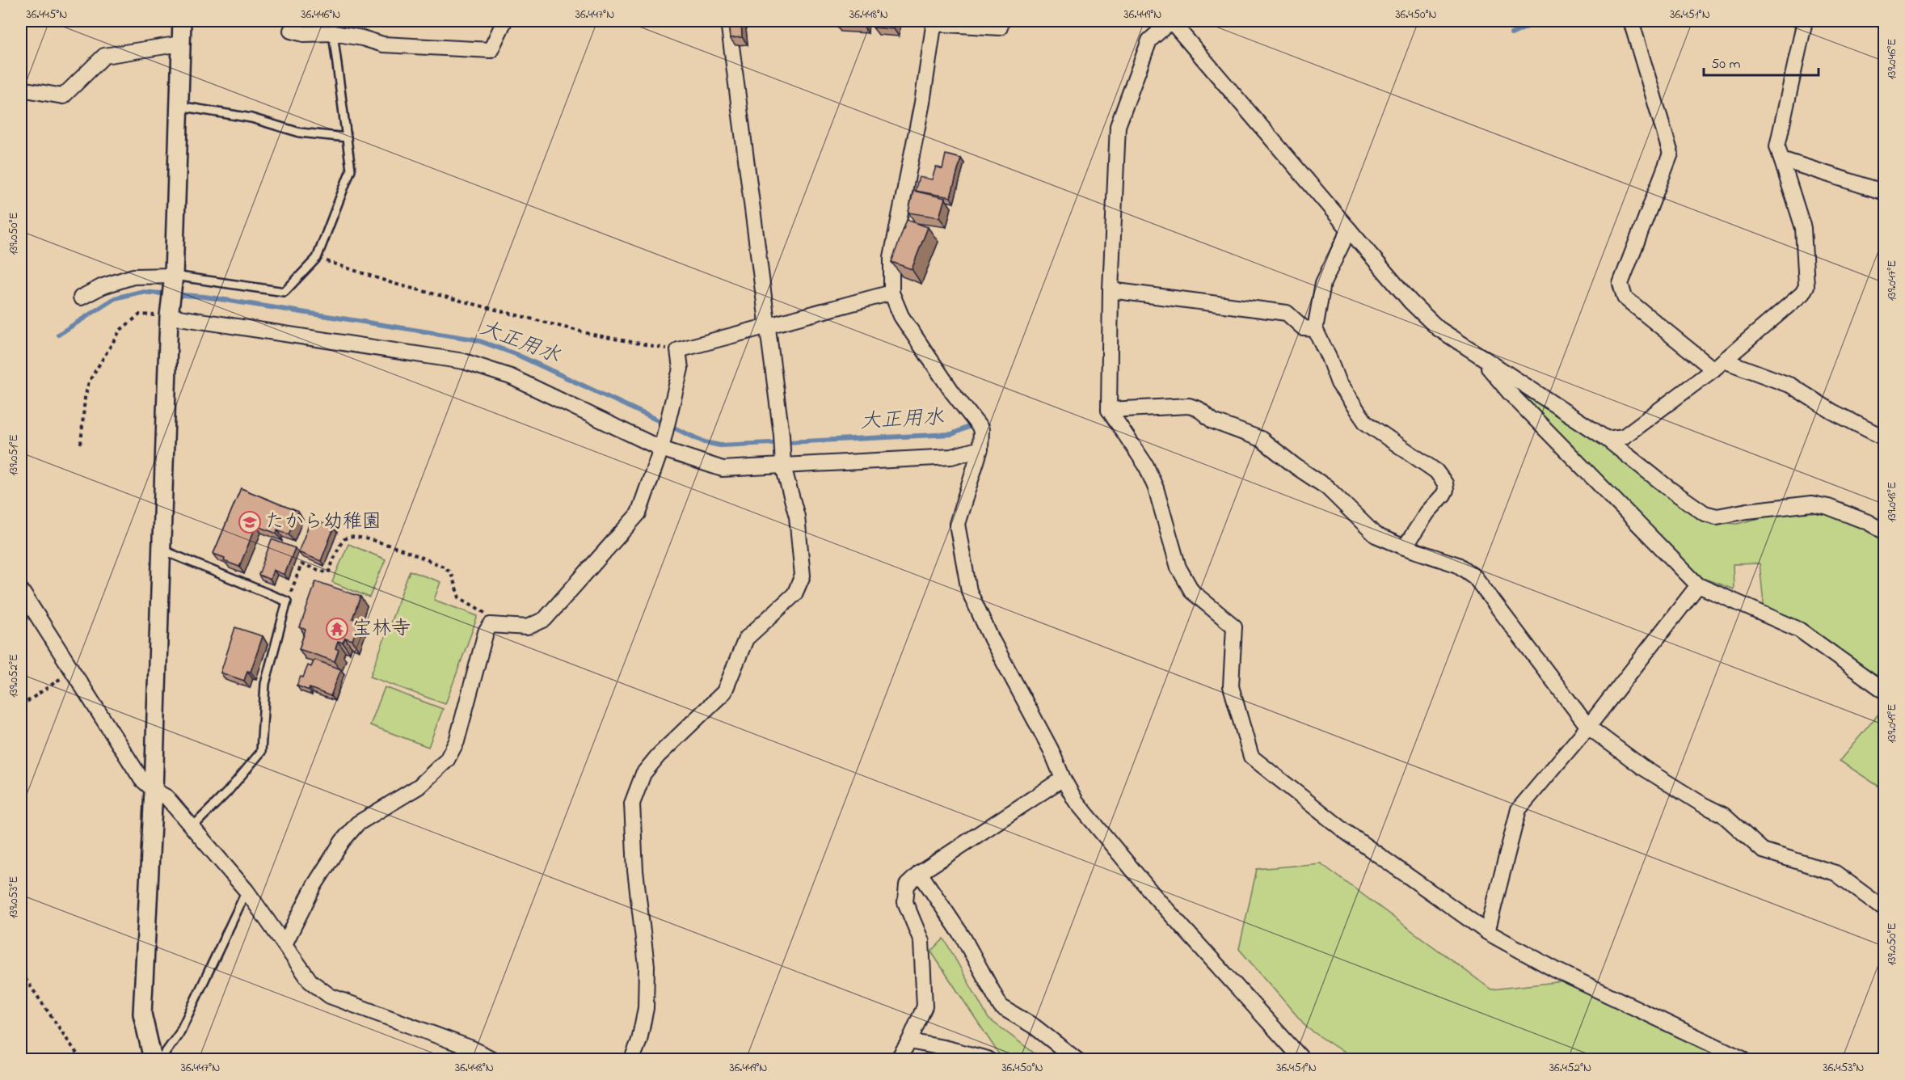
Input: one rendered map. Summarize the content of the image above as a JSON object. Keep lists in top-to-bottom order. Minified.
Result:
{"water":["大正用水"],"places":{"school or university":["たから幼稚園"],"temple":["宝林寺"]},"scale_bar":"50 m","coordinates":["36.445°N","36.446°N","36.447°N","36.448°N","36.449°N","36.450°N","36.451°N","139.046°E","139.050°E","139.047°E","139.051°E","139.048°E","139.052°E","139.049°E","139.053°E","36.452°N","36.453°N"]}
